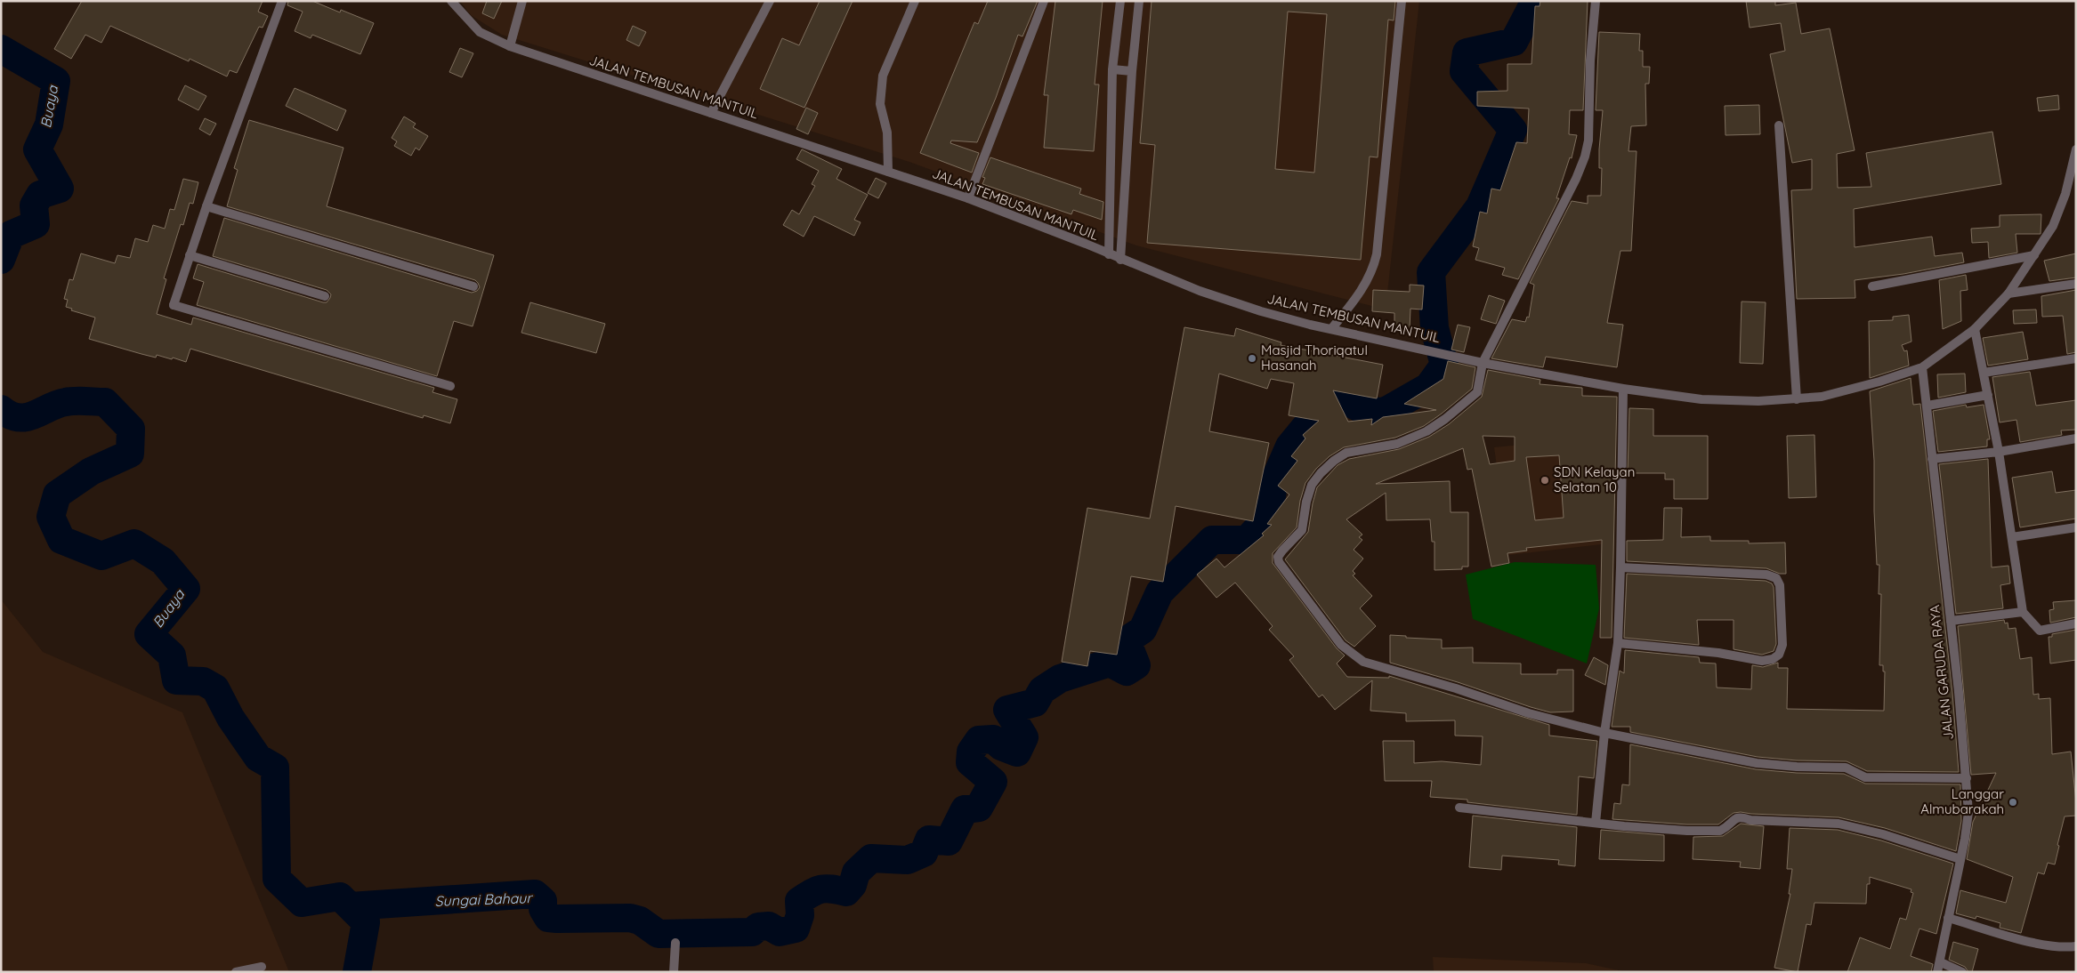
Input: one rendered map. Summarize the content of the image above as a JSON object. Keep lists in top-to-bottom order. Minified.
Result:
{"streets":{"street":["JALAN TEMBUSAN MANTUIL","JALAN GARUDA RAYA"]},"crossings":[["JALAN TEMBUSAN MANTUIL","JALAN GARUDA RAYA"]],"water":["Buaya","Sungai Bahaur"],"places":["Masjid Thoriqatul Hasanah","SDN Kelayan Selatan 10","Langgar Almubarakah"]}
